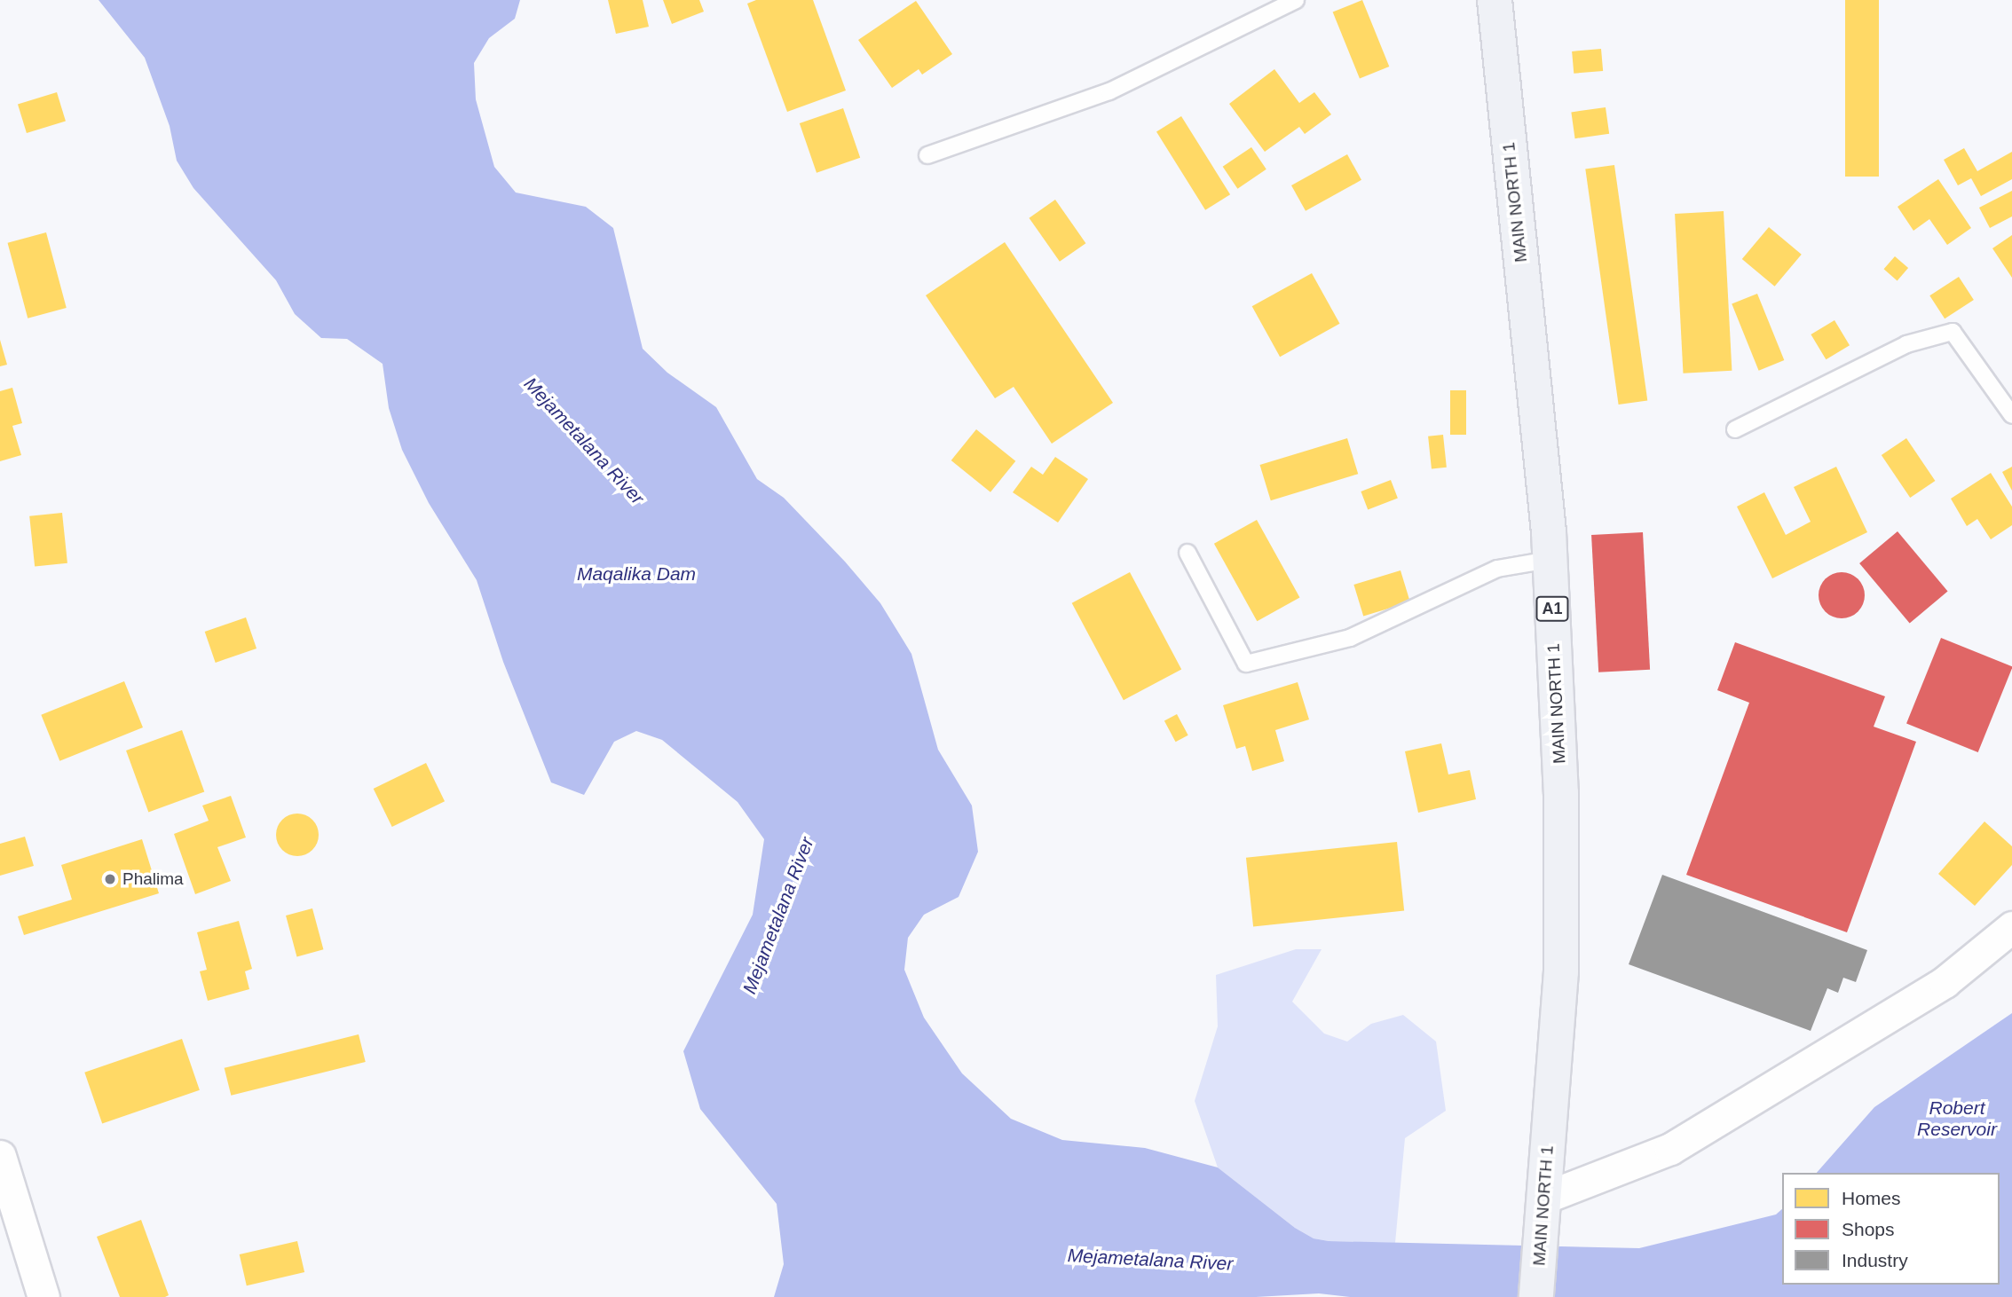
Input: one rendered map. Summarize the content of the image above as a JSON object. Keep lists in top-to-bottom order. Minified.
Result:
{"streets":{"main road":["MAIN NORTH 1","A1"]},"water":["Mejametalana River","Maqalika Dam","Robert Reservoir"],"places":["Phalima"],"legend":["Homes","Shops","Industry"]}
